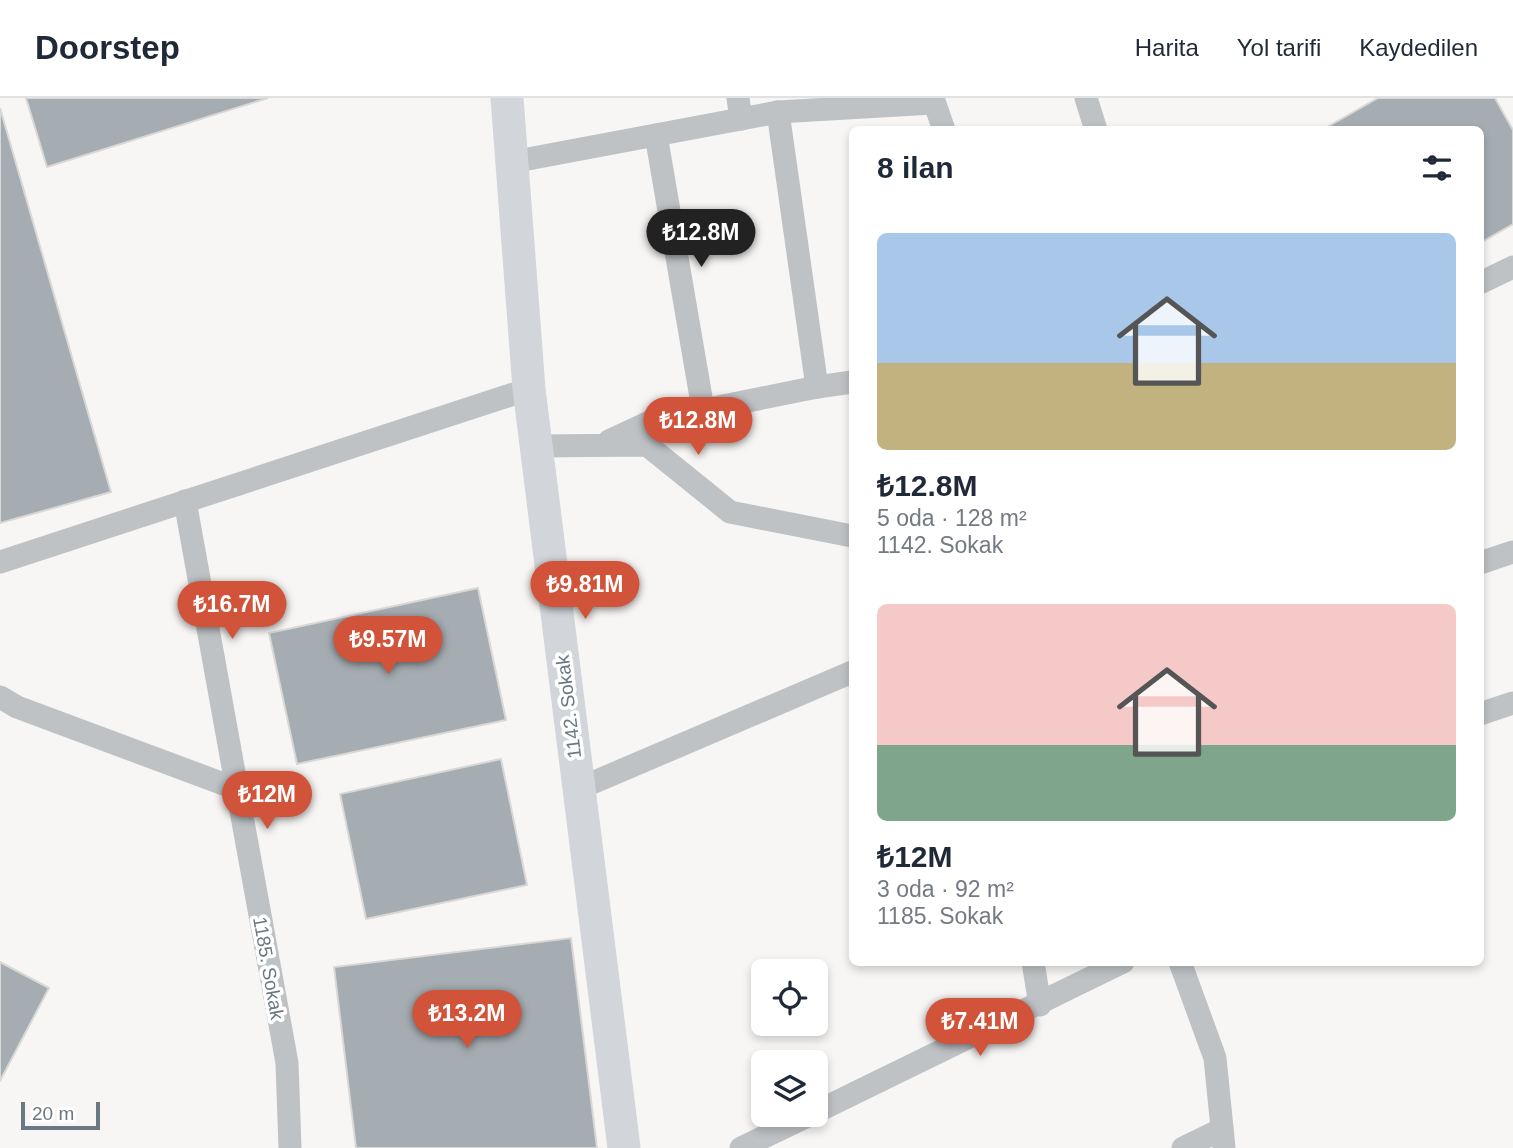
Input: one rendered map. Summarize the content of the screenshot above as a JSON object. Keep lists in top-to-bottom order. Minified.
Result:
{"streets":{"street":["1142. Sokak","1185. Sokak"]},"scale_bar":"20 m","page":{"header":"Doorstep","nav":["Harita","Yol tarifi","Kaydedilen"],"heading":"8 ilan","price":["₺12.8M","₺12.8M","₺9.81M","₺16.7M","₺9.57M","₺12M","₺13.2M","₺7.41M"],"list":[{"name":"₺12.8M","note":"5 oda · 128 m² · 1142. Sokak"},{"name":"₺12M","note":"3 oda · 92 m² · 1185. Sokak"}],"scale":"20 m"}}
